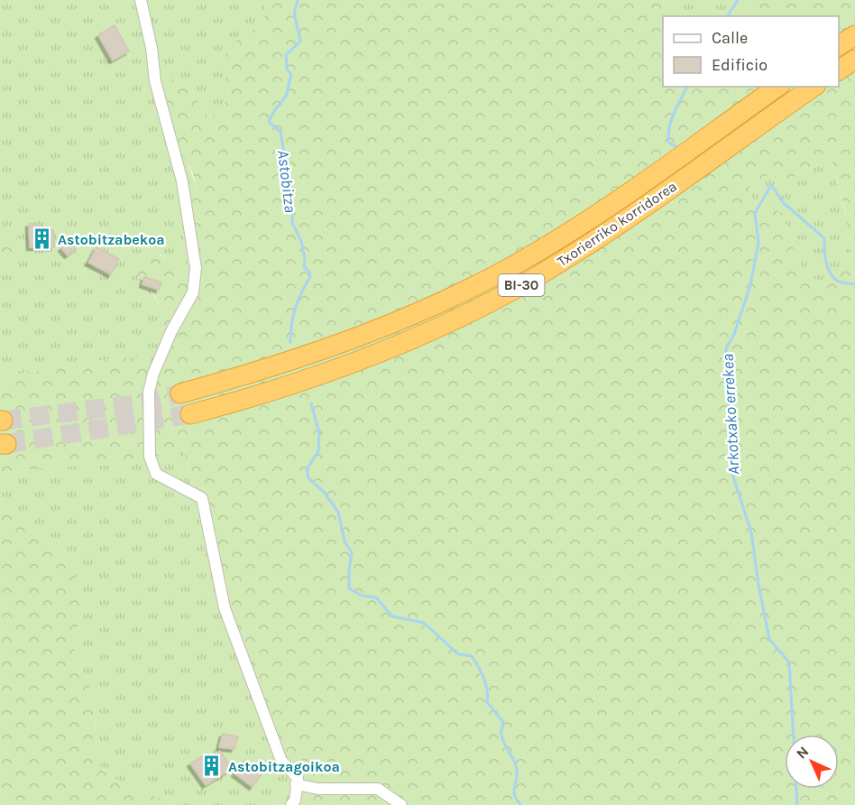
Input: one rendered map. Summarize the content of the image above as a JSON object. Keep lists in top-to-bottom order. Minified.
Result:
{"streets":{"highway":["Txorierriko korridorea","BI-30"]},"water":["Astobitza","Arkotxako errekea"],"places":{"building":["Astobitzabekoa","Astobitzagoikoa"]},"legend":["Calle","Edificio"],"north":"top left"}
